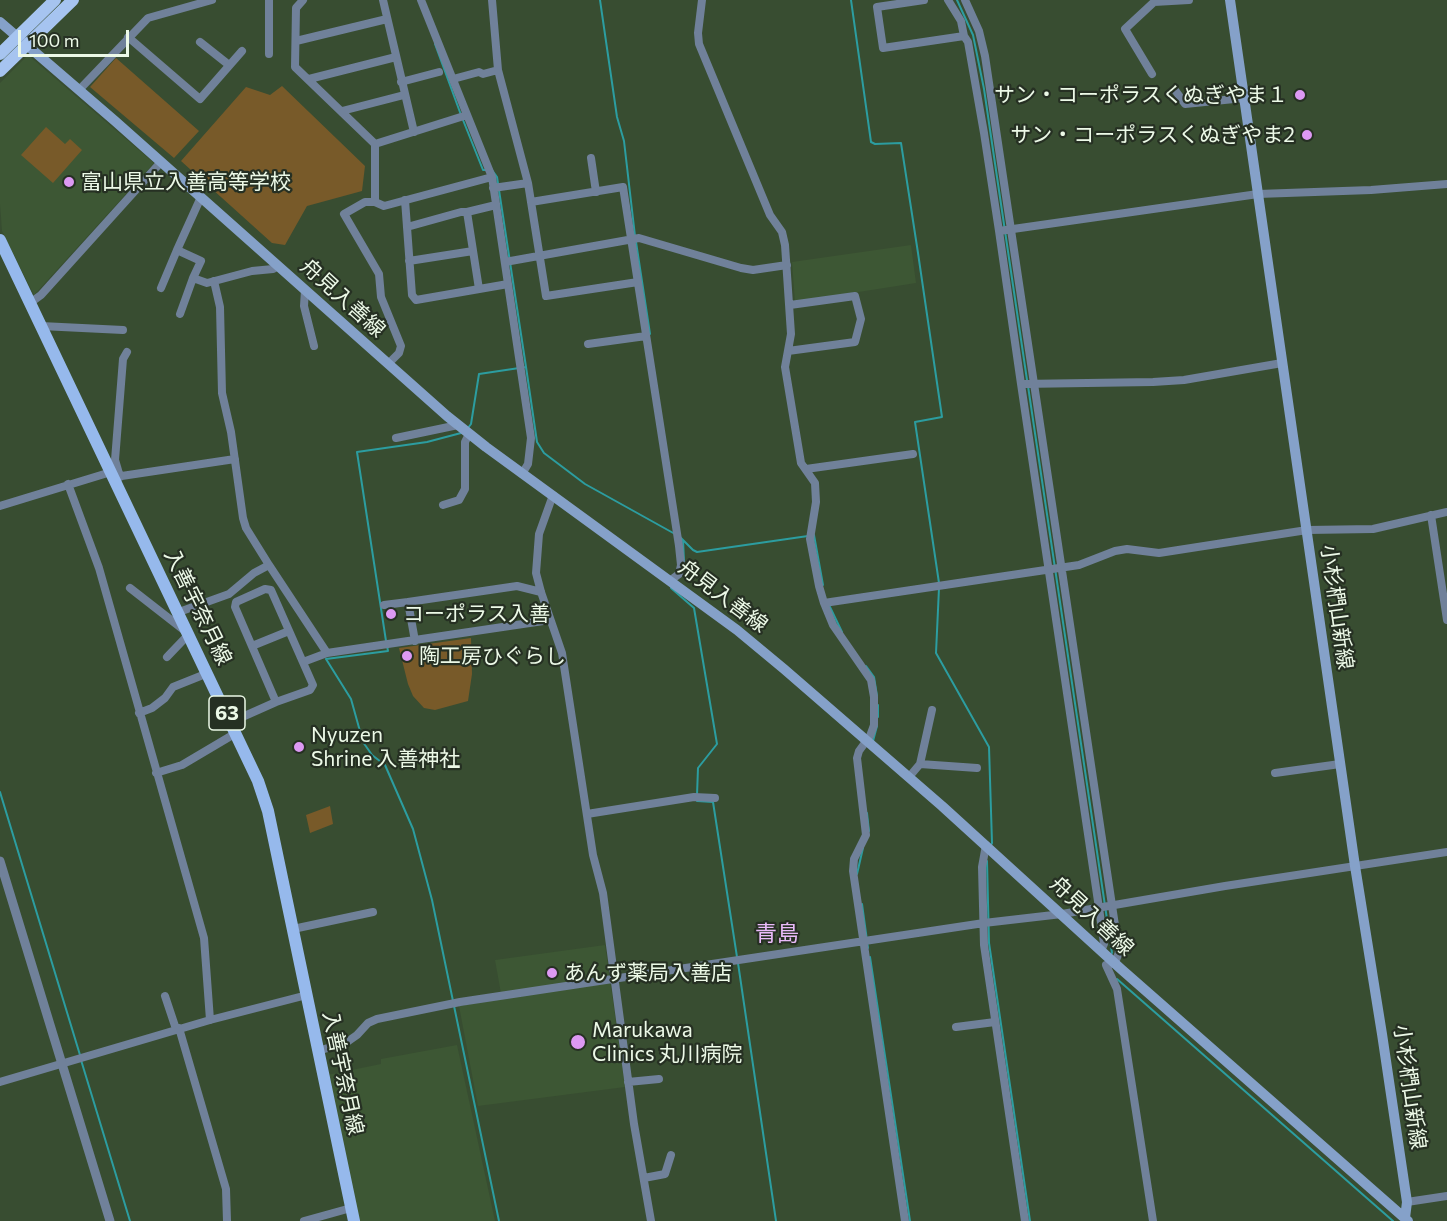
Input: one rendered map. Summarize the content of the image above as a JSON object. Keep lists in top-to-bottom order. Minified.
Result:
{"streets":{"main road":["舟見入善線","入善宇奈月線","小杉椚山新線","63"]},"crossings":[["舟見入善線","小杉椚山新線"]],"districts":["青島"],"places":["サン・コーポラスくぬぎやま１","サン・コーポラスくぬぎやま2","富山県立入善高等学校","コーポラス入善","陶工房ひぐらし","Nyuzen Shrine 入善神社","あんず薬局入善店","Marukawa Clinics 丸川病院"],"scale_bar":"100 m"}
